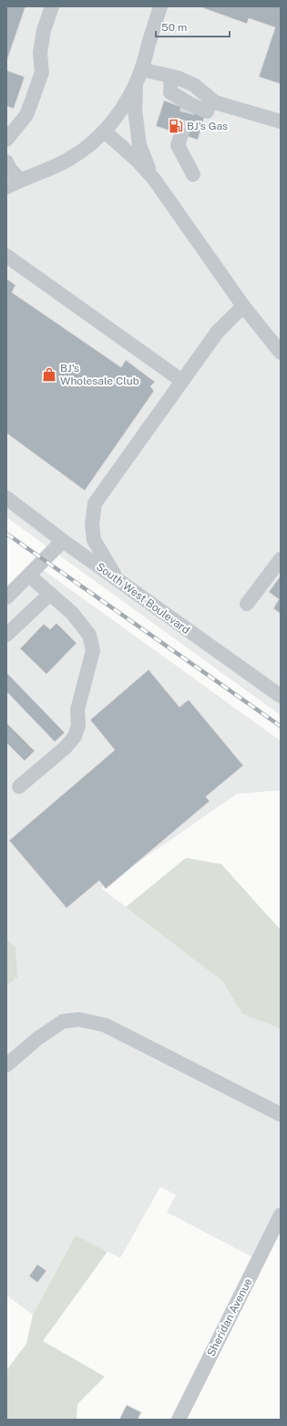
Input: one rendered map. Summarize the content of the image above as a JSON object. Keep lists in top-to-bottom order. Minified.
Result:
{"streets":{"street":["South West Boulevard","Sheridan Avenue"]},"places":{"fuel station":["BJ's Gas"],"shop":["BJ's Wholesale Club"]},"scale_bar":"50 m"}
